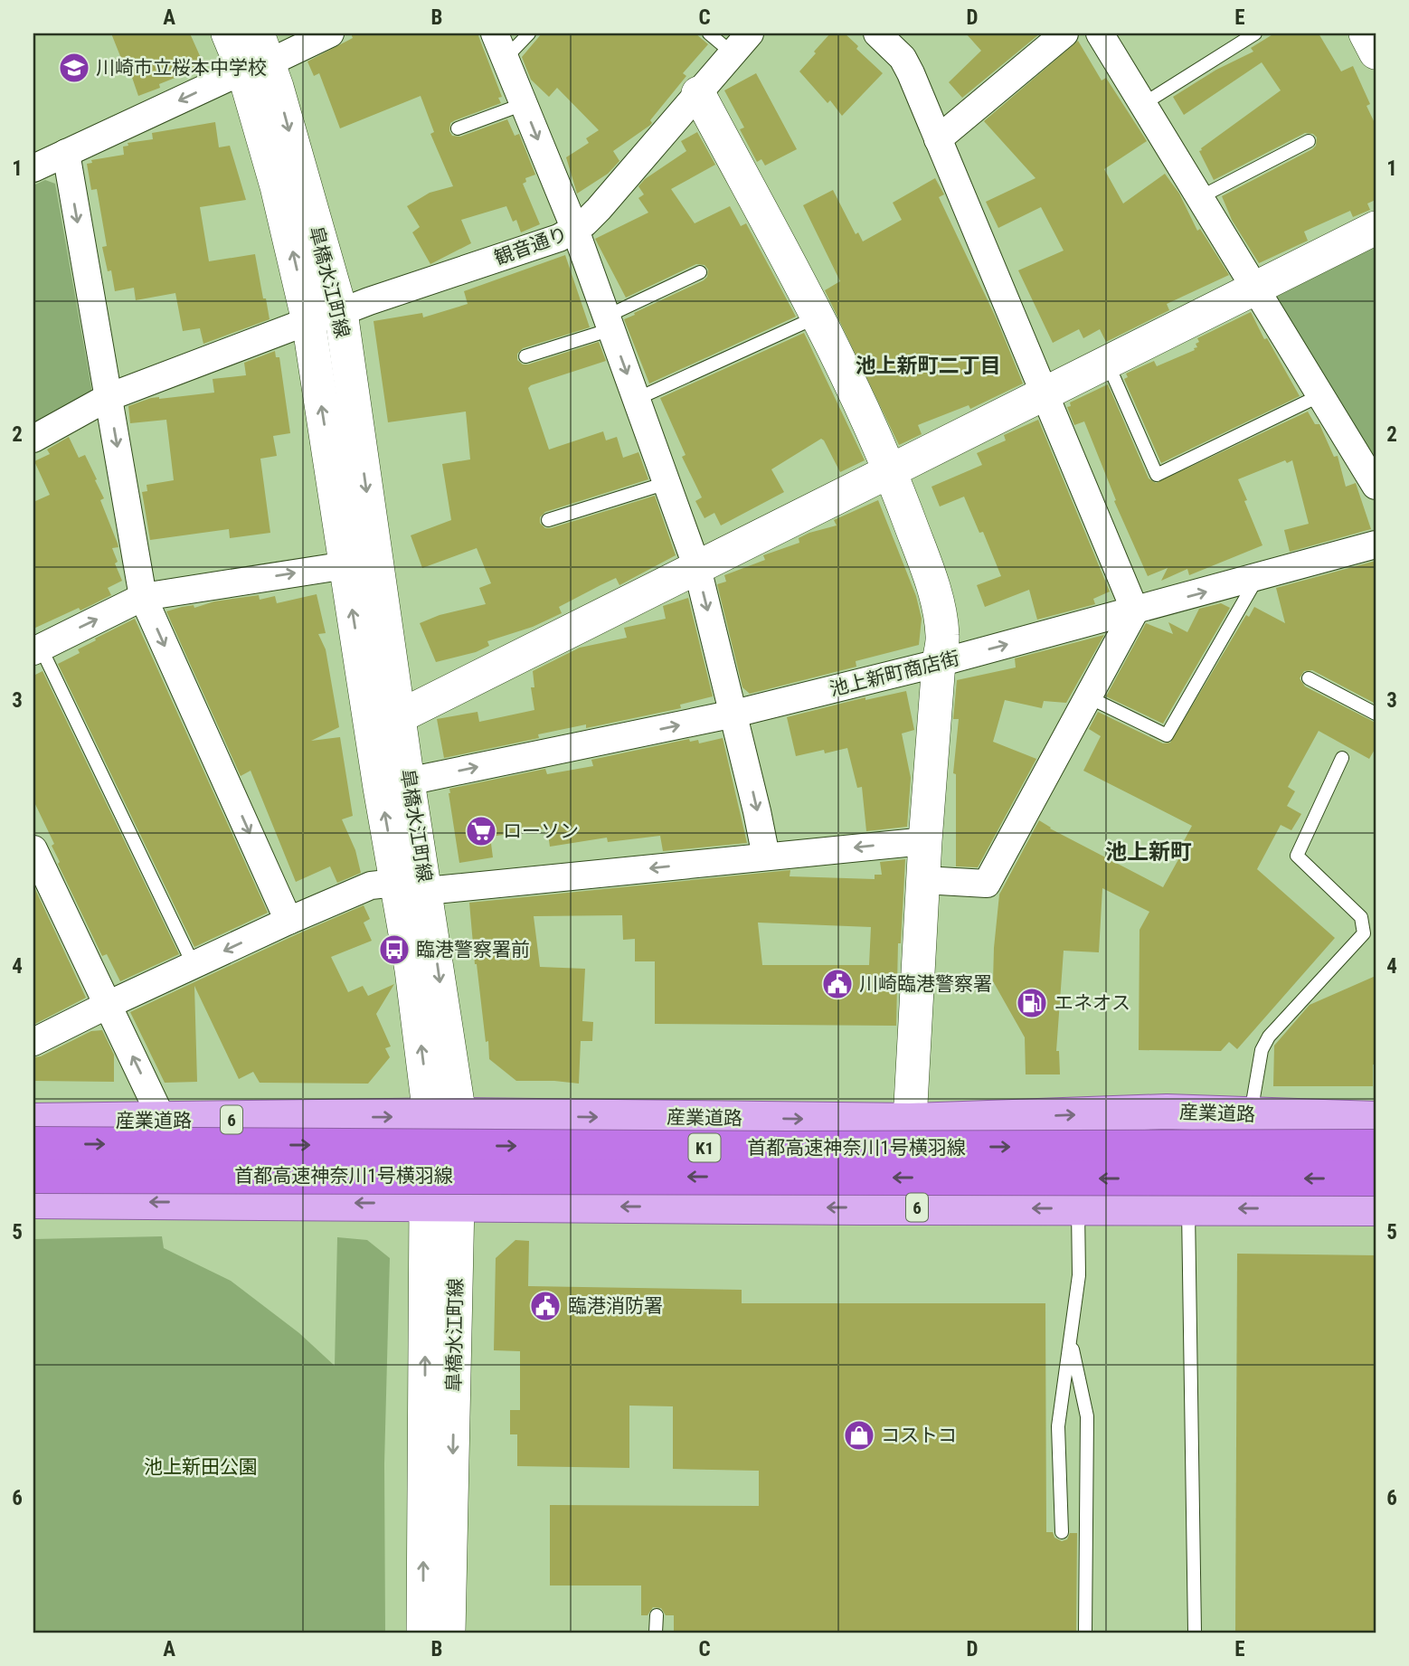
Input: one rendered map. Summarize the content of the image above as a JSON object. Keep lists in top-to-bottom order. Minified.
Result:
{"streets":{"highway":["K1","首都高速神奈川1号横羽線"],"main road":["産業道路","6"],"street":["観音通り","皐橋水江町線","池上新町商店街"]},"crossings":[["観音通り","皐橋水江町線"],["皐橋水江町線","池上新町商店街"],["皐橋水江町線","産業道路"],["皐橋水江町線","6"]],"districts":["池上新町二丁目","池上新町"],"parks":["池上新田公園"],"places":{"school or university":["川崎市立桜本中学校"],"supermarket":["ローソン"],"bus stop":["臨港警察署前"],"public building":["川崎臨港警察署","臨港消防署"],"fuel station":["エネオス"],"shop":["コストコ"]},"grid":{"columns":["A","B","C","D","E"],"rows":["1","2","3","4","5","6"]}}
